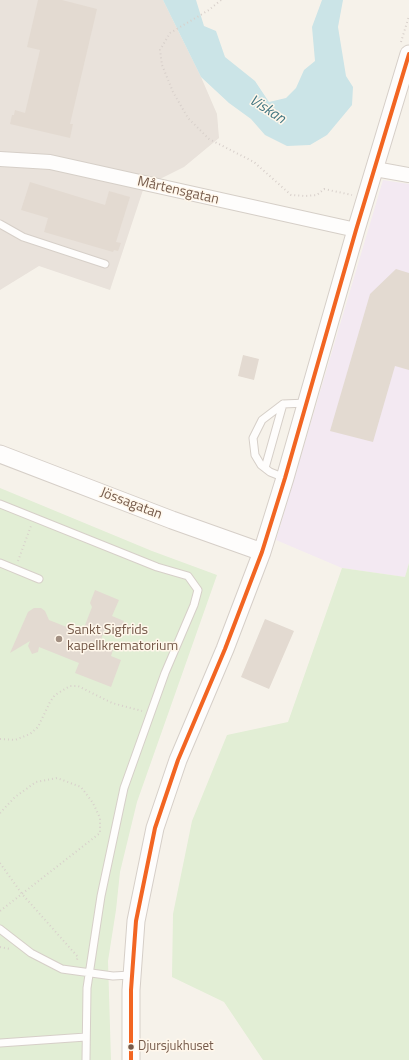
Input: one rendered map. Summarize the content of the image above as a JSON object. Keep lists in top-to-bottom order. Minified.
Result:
{"streets":{"street":["Mårtensgatan","Jössagatan"]},"water":["Viskan"],"places":["Sankt Sigfrids kapellkrematorium","Djursjukhuset"]}
